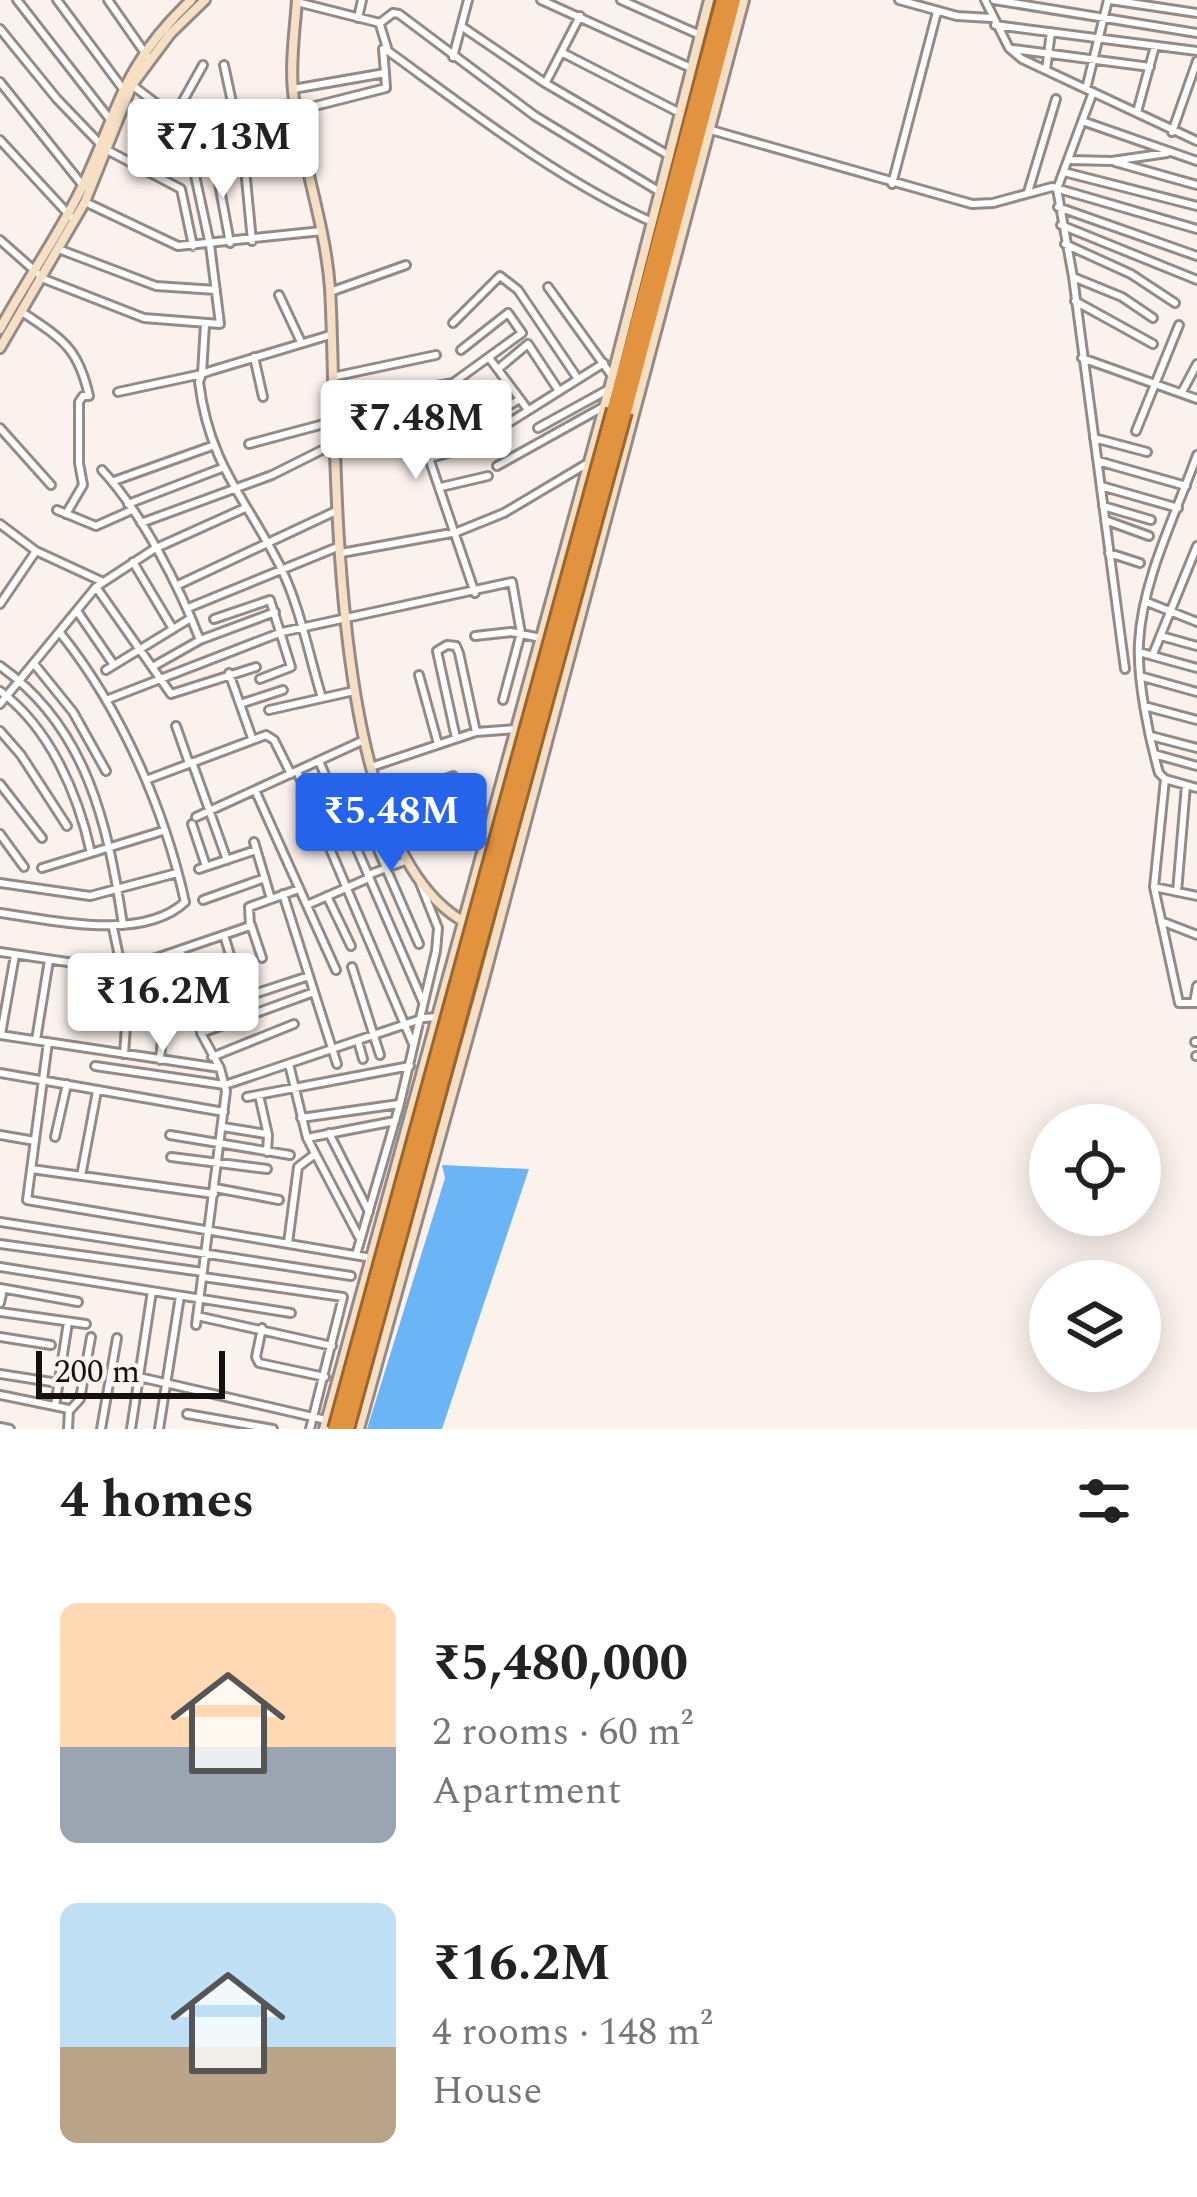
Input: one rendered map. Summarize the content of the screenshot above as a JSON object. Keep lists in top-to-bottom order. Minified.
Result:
{"scale_bar":"200 m","page":{"price":["₹7.13M","₹7.48M","₹5.48M","₹16.2M"],"scale":"200 m","heading":"4 homes","list":[{"name":"₹5,480,000","note":"2 rooms · 60 m² · Apartment"},{"name":"₹16.2M","note":"4 rooms · 148 m² · House"}]}}
